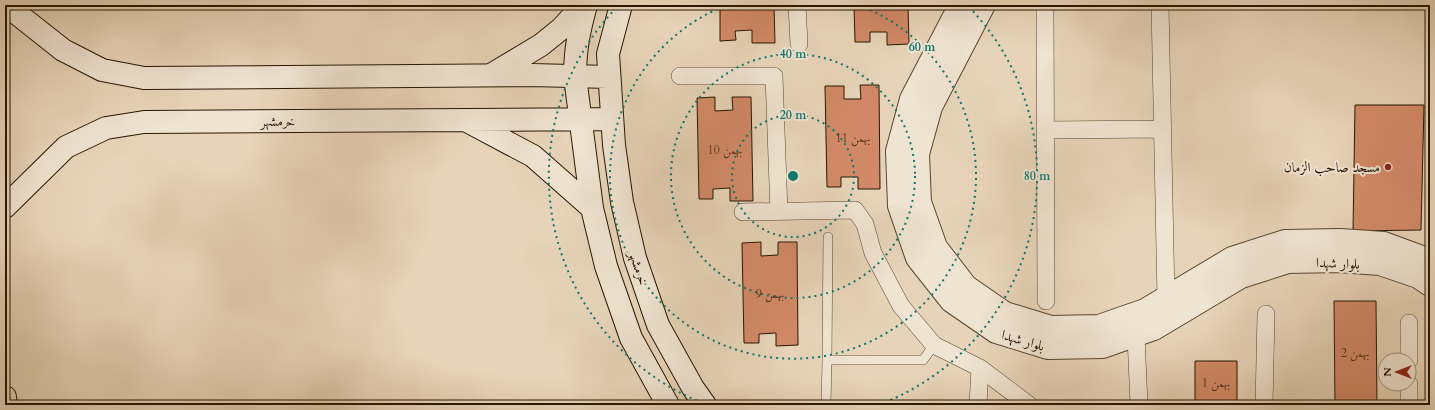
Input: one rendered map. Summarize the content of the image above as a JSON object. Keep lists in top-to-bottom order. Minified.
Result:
{"streets":{"main road":["خرمشهر","بلوار شهدا"]},"places":["مسجد صاحب الزمان"],"house_numbers":["بهمن 11","بهمن 10","بهمن 9","بهمن 2","بهمن 1"],"north":"left","rings":["60 m","40 m","20 m","80 m"]}
